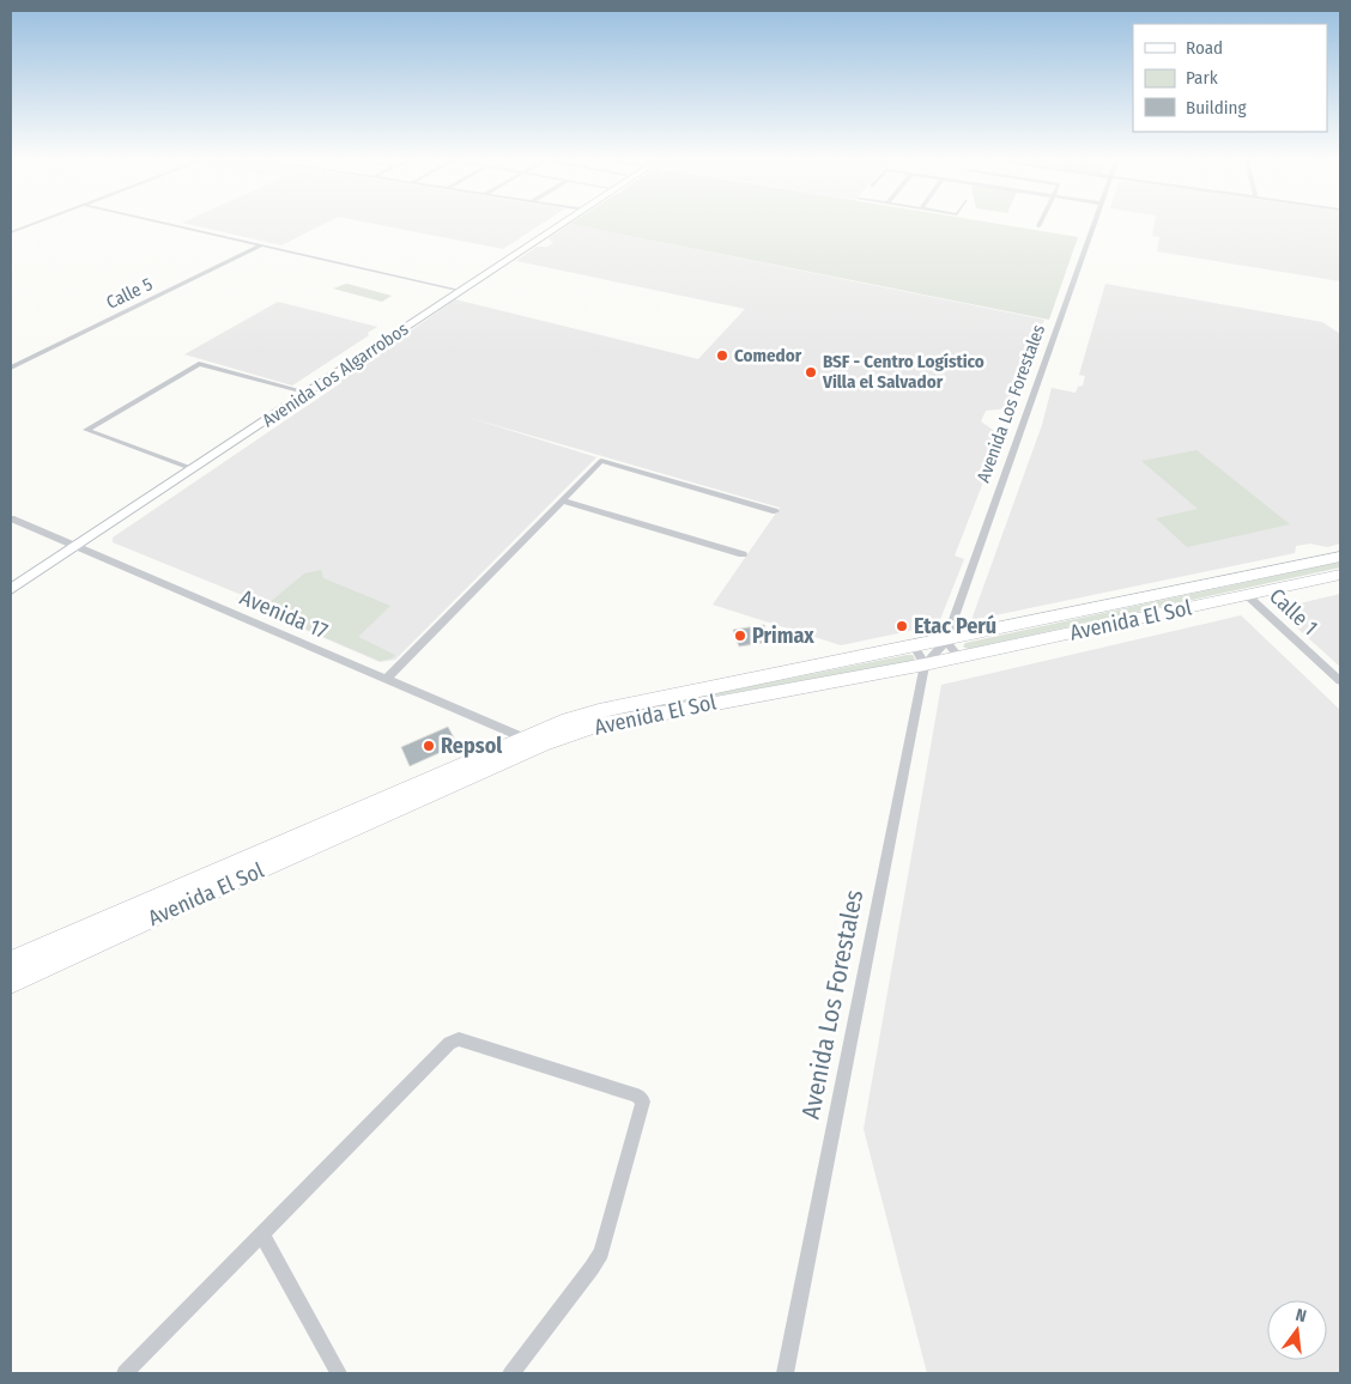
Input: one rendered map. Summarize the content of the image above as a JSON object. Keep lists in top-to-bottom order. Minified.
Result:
{"streets":{"main road":["Avenida El Sol"],"street":["Calle 5","Avenida Los Algarrobos","Avenida Los Forestales","Calle 1","Avenida 17"]},"crossings":[["Avenida Los Algarrobos","Avenida 17"],["Avenida Los Forestales","Avenida El Sol"],["Calle 1","Avenida El Sol"],["Avenida 17","Avenida El Sol"]],"places":["Comedor","BSF - Centro Logístico Villa el Salvador","Etac Perú","Primax","Repsol"],"legend":["Road","Park","Building"],"north":"top"}
